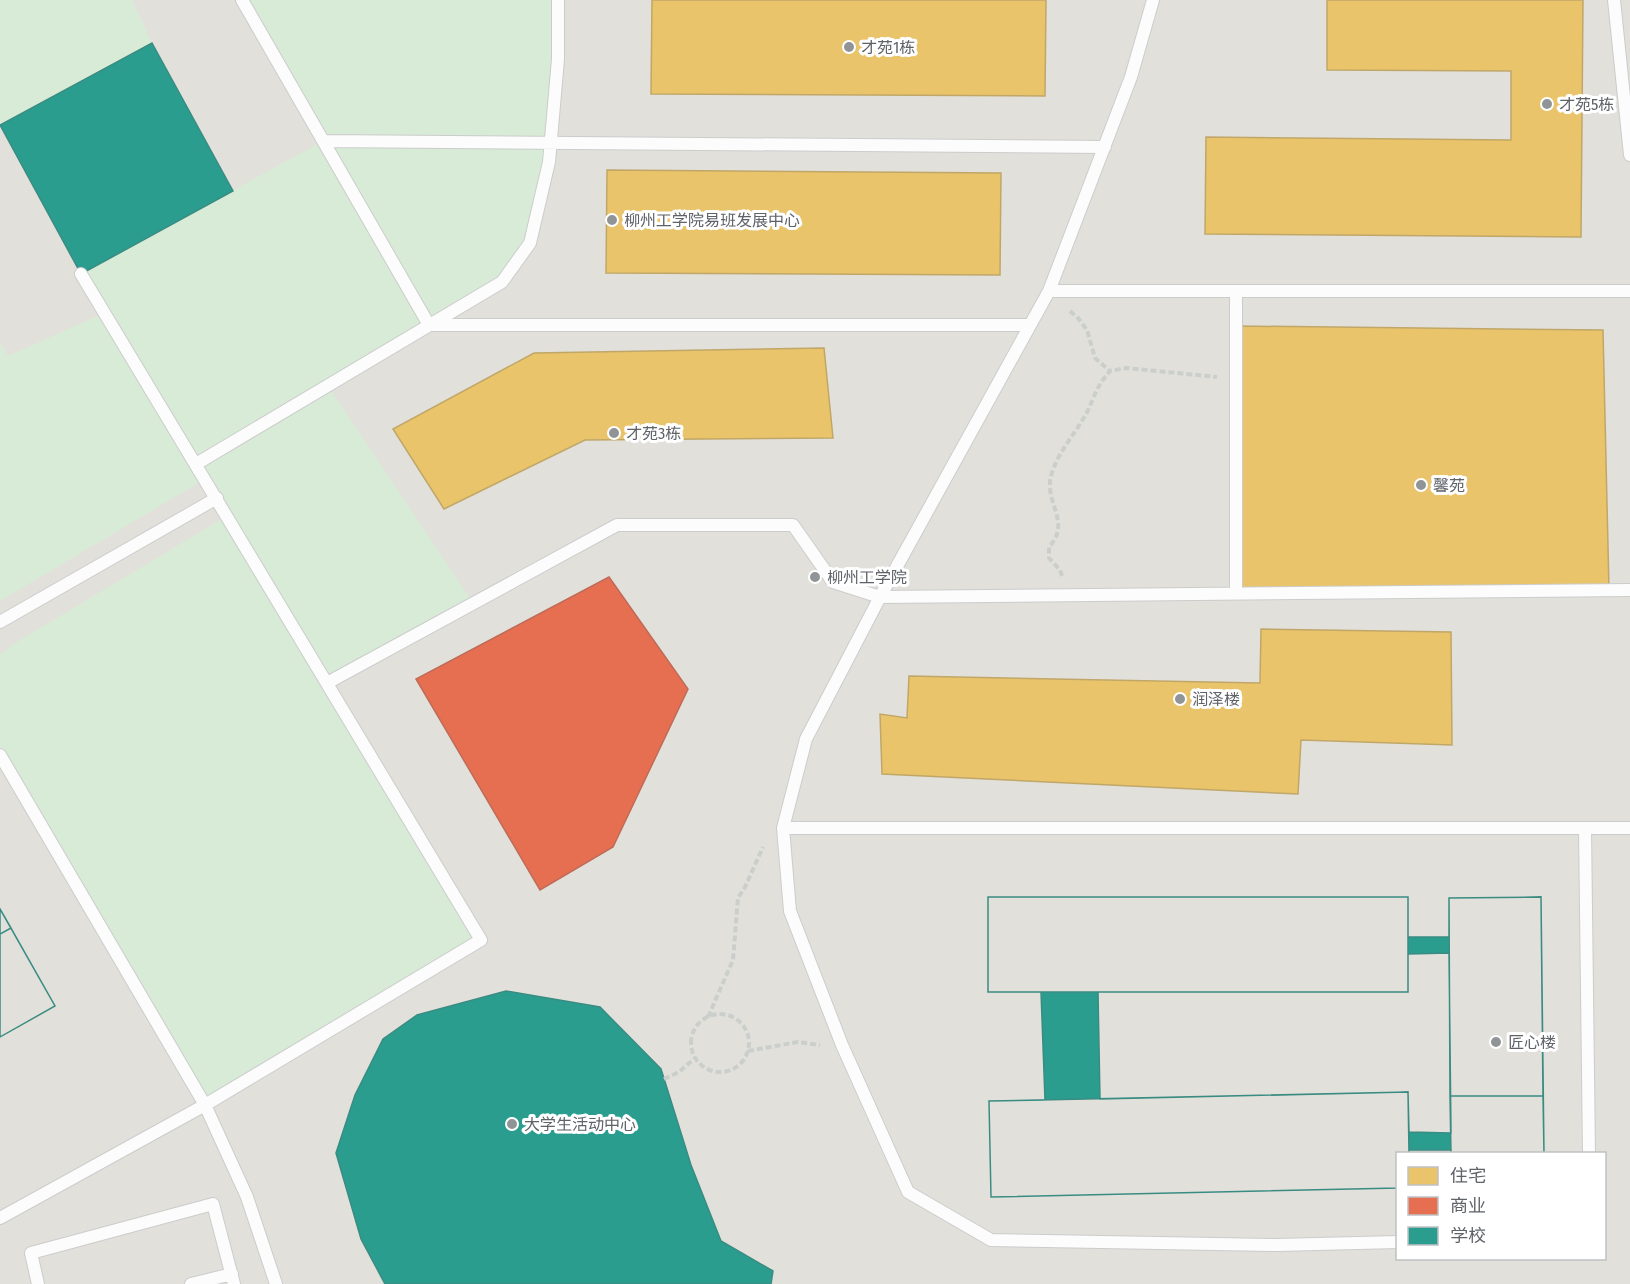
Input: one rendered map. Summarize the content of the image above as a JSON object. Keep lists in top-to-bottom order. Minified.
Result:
{"places":["才苑1栋","才苑5栋","柳州工学院易班发展中心","才苑3栋","馨苑","柳州工学院","润泽楼","匠心楼","大学生活动中心"],"legend":["住宅","商业","学校"]}
